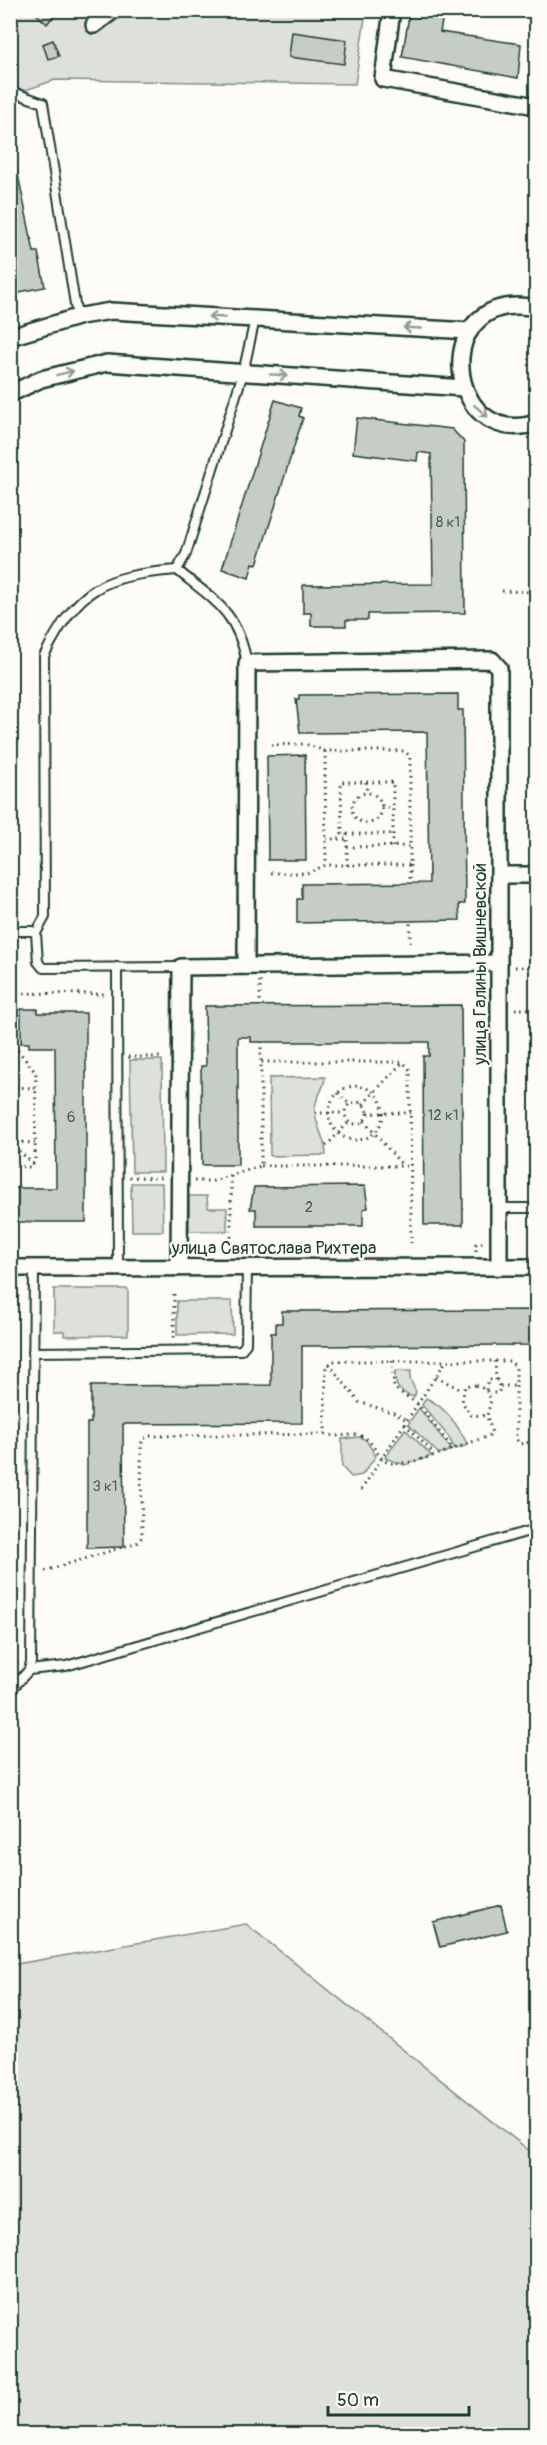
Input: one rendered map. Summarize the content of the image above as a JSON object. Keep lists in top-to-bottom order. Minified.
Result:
{"streets":{"street":["улица Галины Вишневской","улица Святослава Рихтера"]},"crossings":[["улица Галины Вишневской","улица Святослава Рихтера"]],"house_numbers":["8 к1","12 к1","6","2","3 к1"],"scale_bar":"50 m"}
